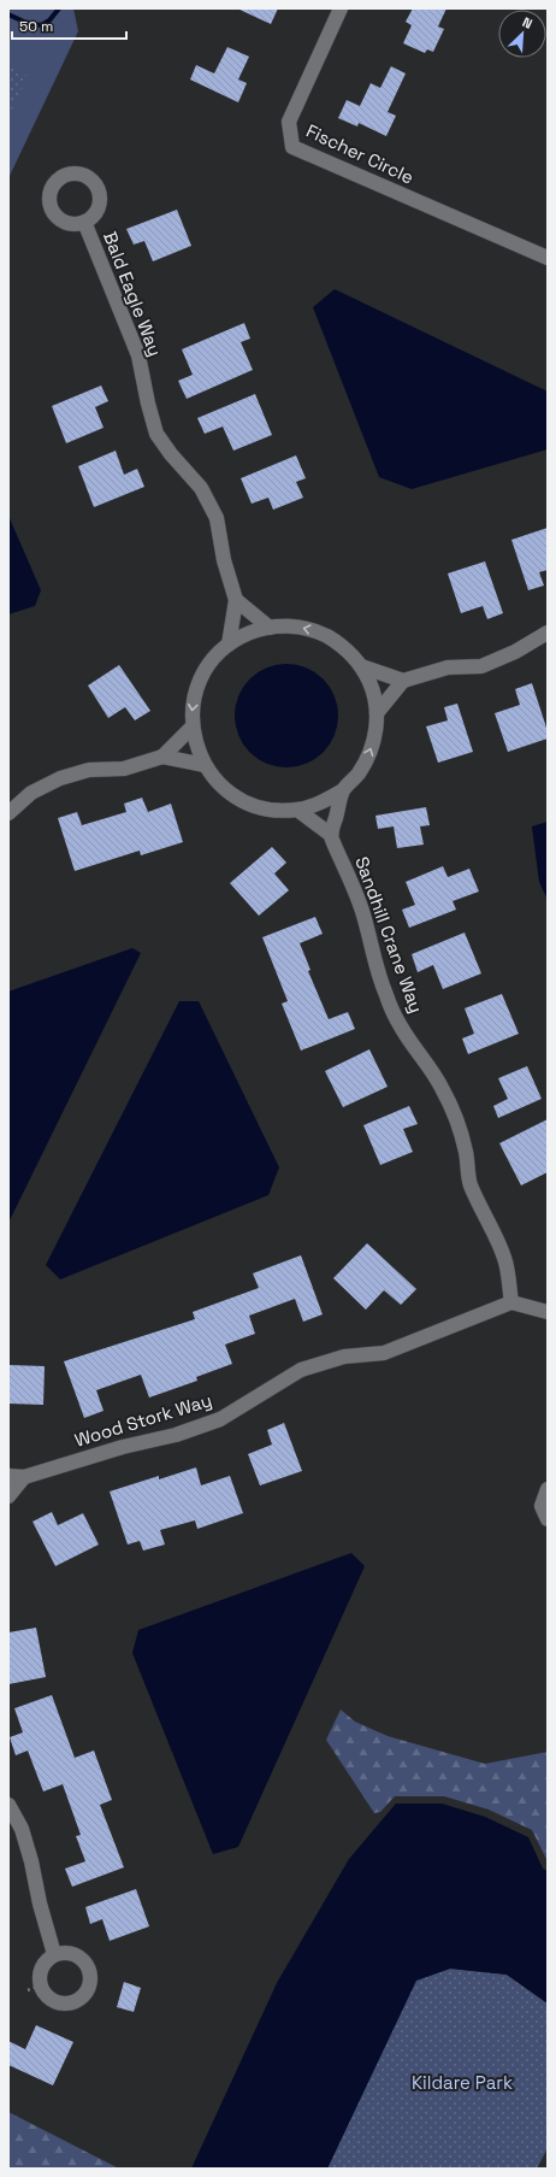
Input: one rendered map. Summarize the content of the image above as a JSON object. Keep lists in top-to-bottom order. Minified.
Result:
{"streets":{"street":["Fischer Circle","Bald Eagle Way","Sandhill Crane Way","Wood Stork Way"]},"crossings":[["Sandhill Crane Way","Wood Stork Way"]],"parks":["Kildare Park"],"scale_bar":"50 m","north":"top right"}
